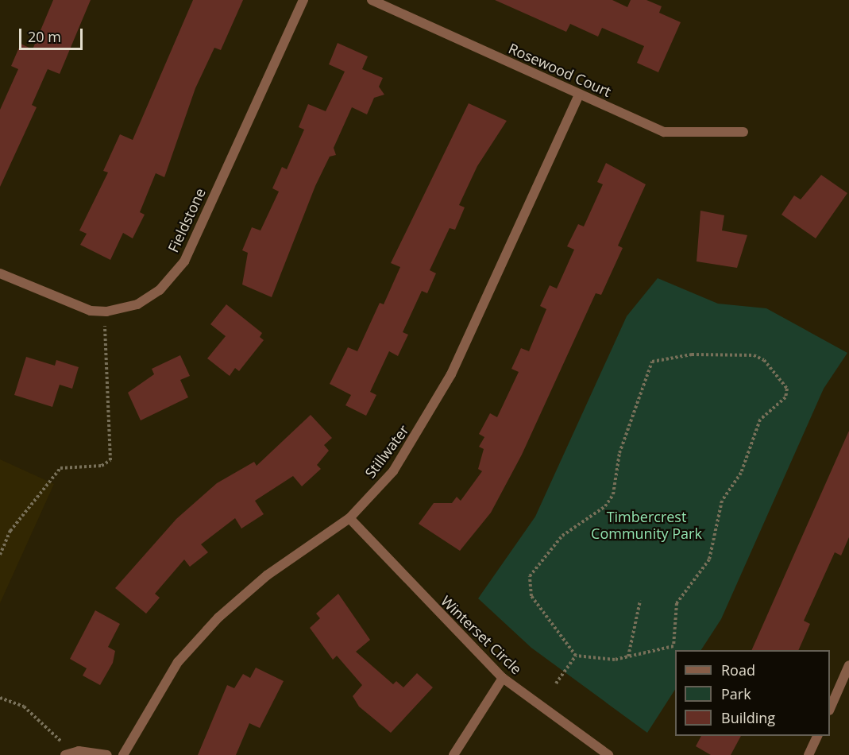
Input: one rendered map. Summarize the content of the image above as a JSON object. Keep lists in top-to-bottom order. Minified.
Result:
{"streets":{"street":["Rosewood Court","Fieldstone","Stillwater","Winterset Circle"]},"crossings":[["Rosewood Court","Stillwater"],["Stillwater","Winterset Circle"]],"parks":["Timbercrest Community Park"],"legend":["Road","Park","Building"],"scale_bar":"20 m"}
